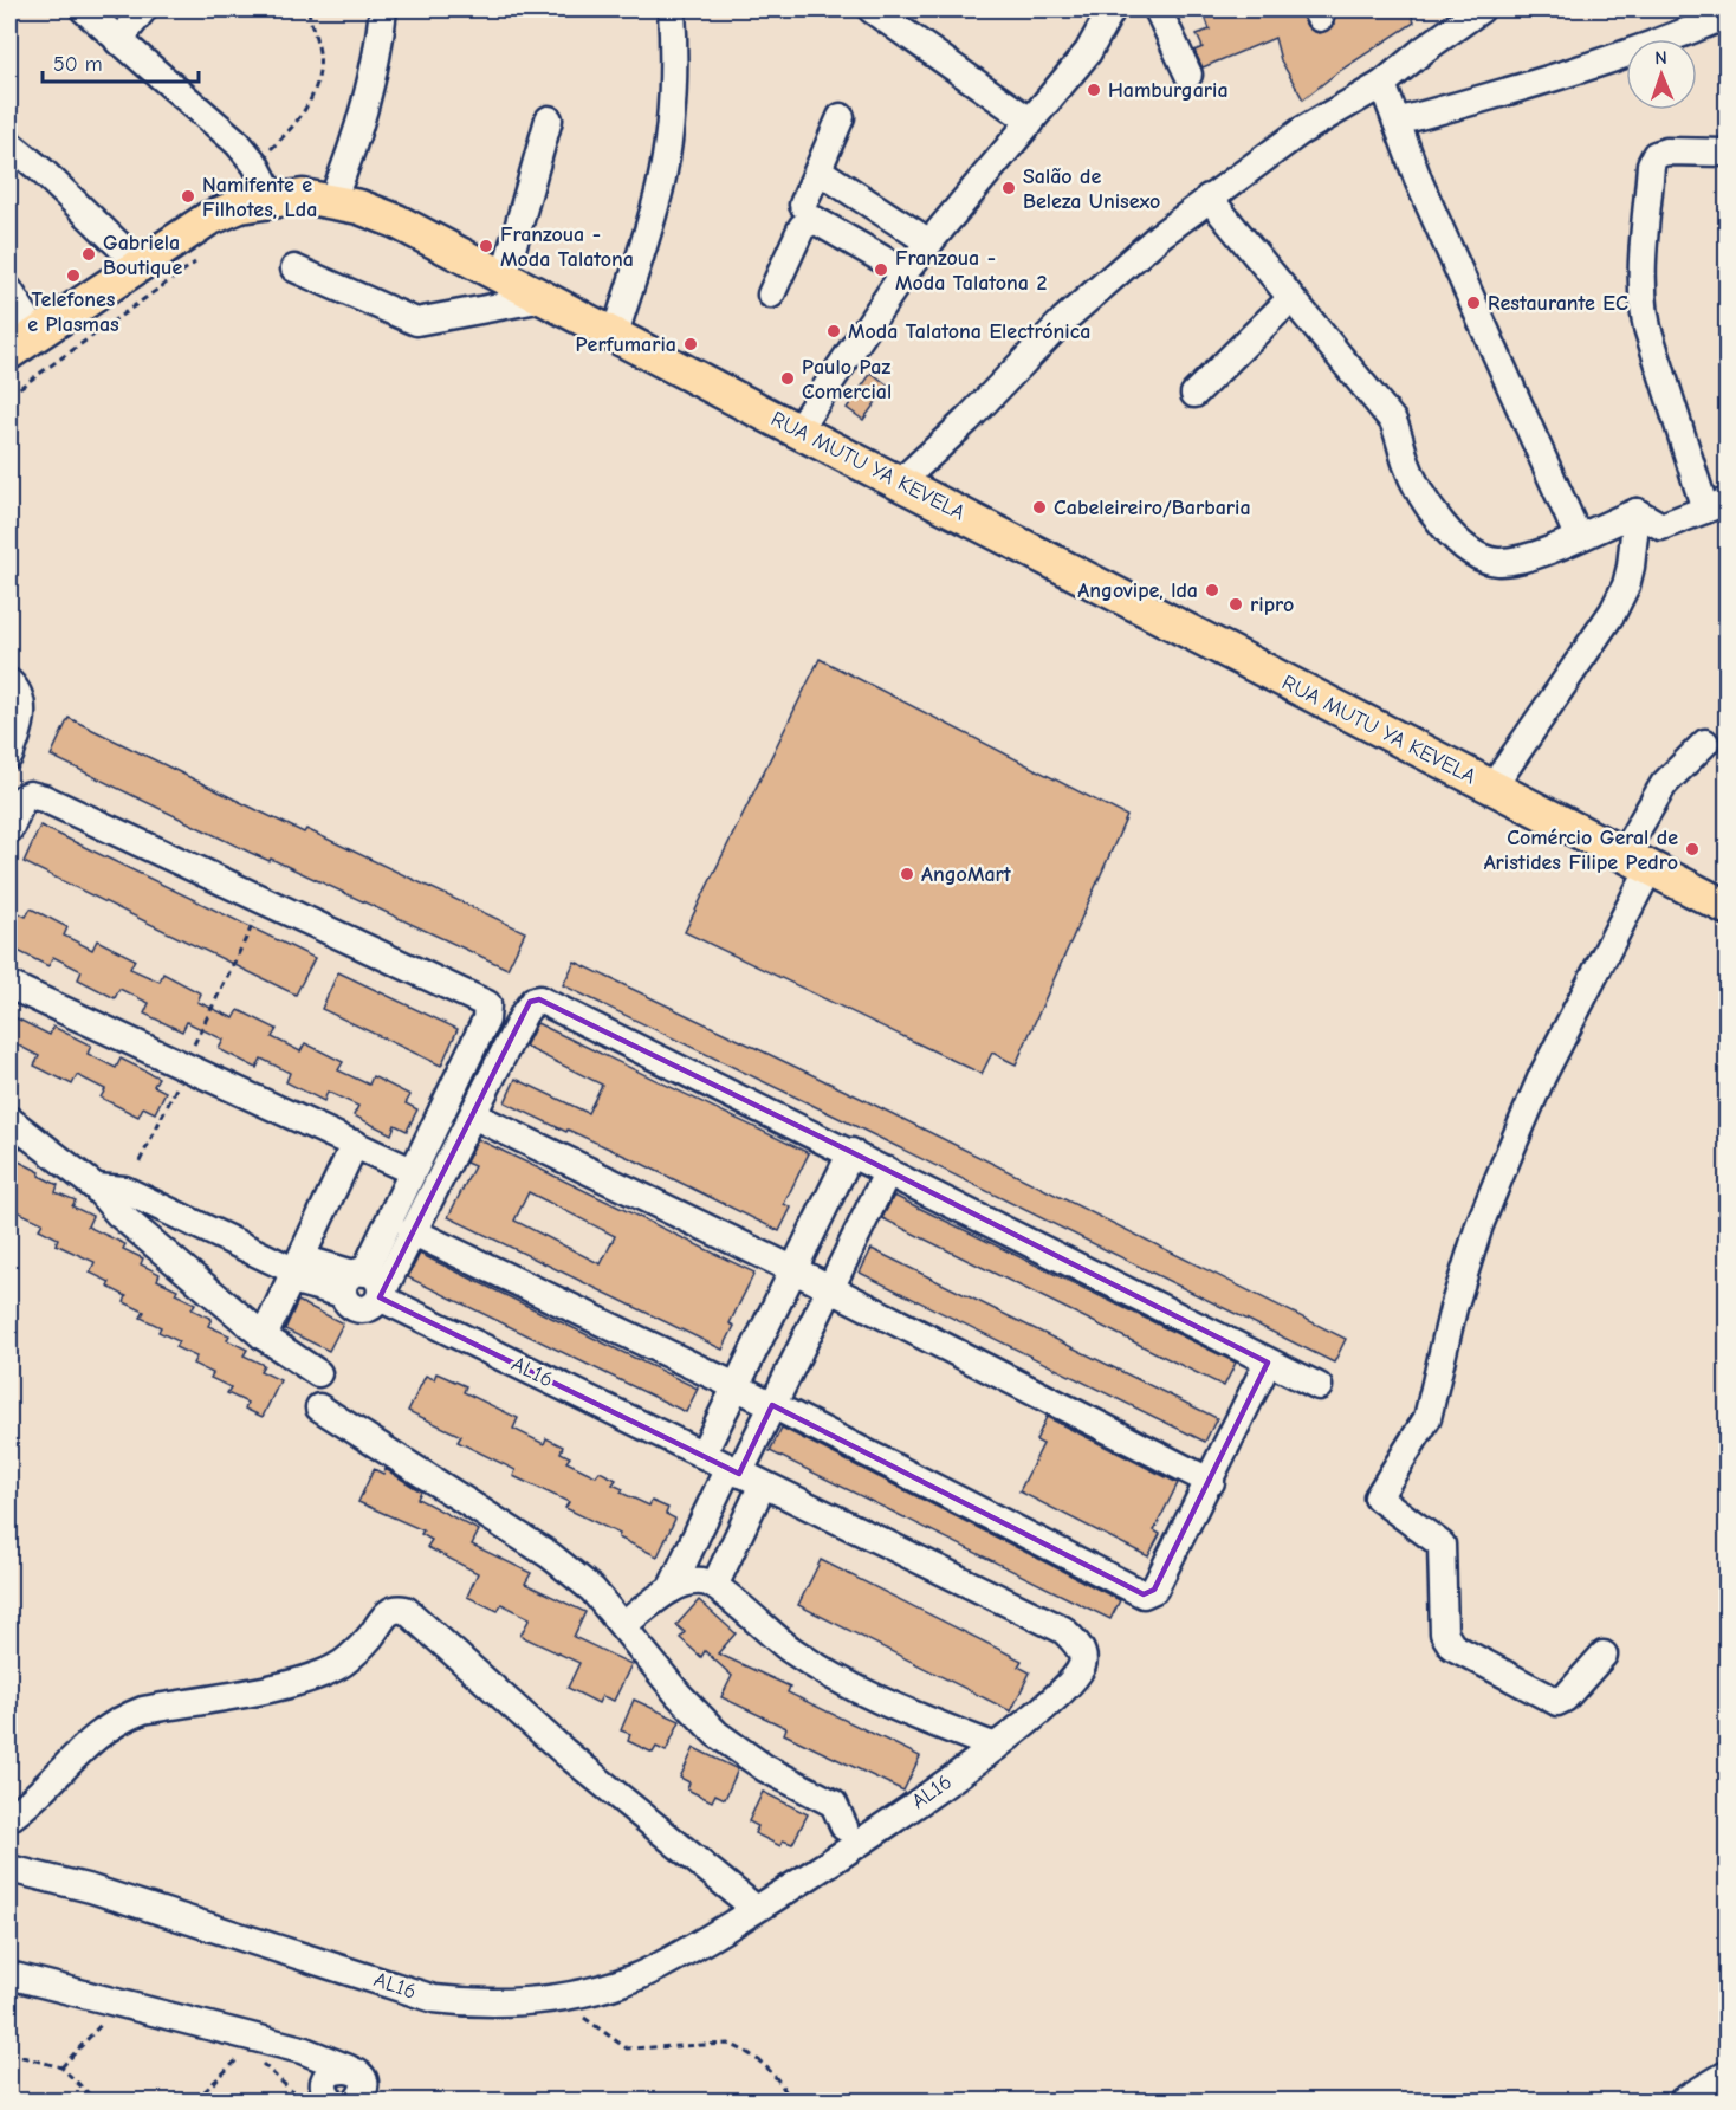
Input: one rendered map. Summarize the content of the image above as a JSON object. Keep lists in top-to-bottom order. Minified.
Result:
{"streets":{"main road":["RUA MUTU YA KEVELA"],"street":["AL16"]},"places":["Hamburgaria","Salão de Beleza Unisexo","Namifente e Filhotes, Lda","Franzoua - Moda Talatona","Gabriela Boutique","Franzoua - Moda Talatona 2","Telefones e Plasmas","Restaurante EC","Moda Talatona Electrónica","Perfumaria","Paulo Paz Comercial","Cabeleireiro/Barbaria","Angovipe, lda","ripro","Comércio Geral de Aristides Filipe Pedro","AngoMart"],"scale_bar":"50 m","north":"top"}
